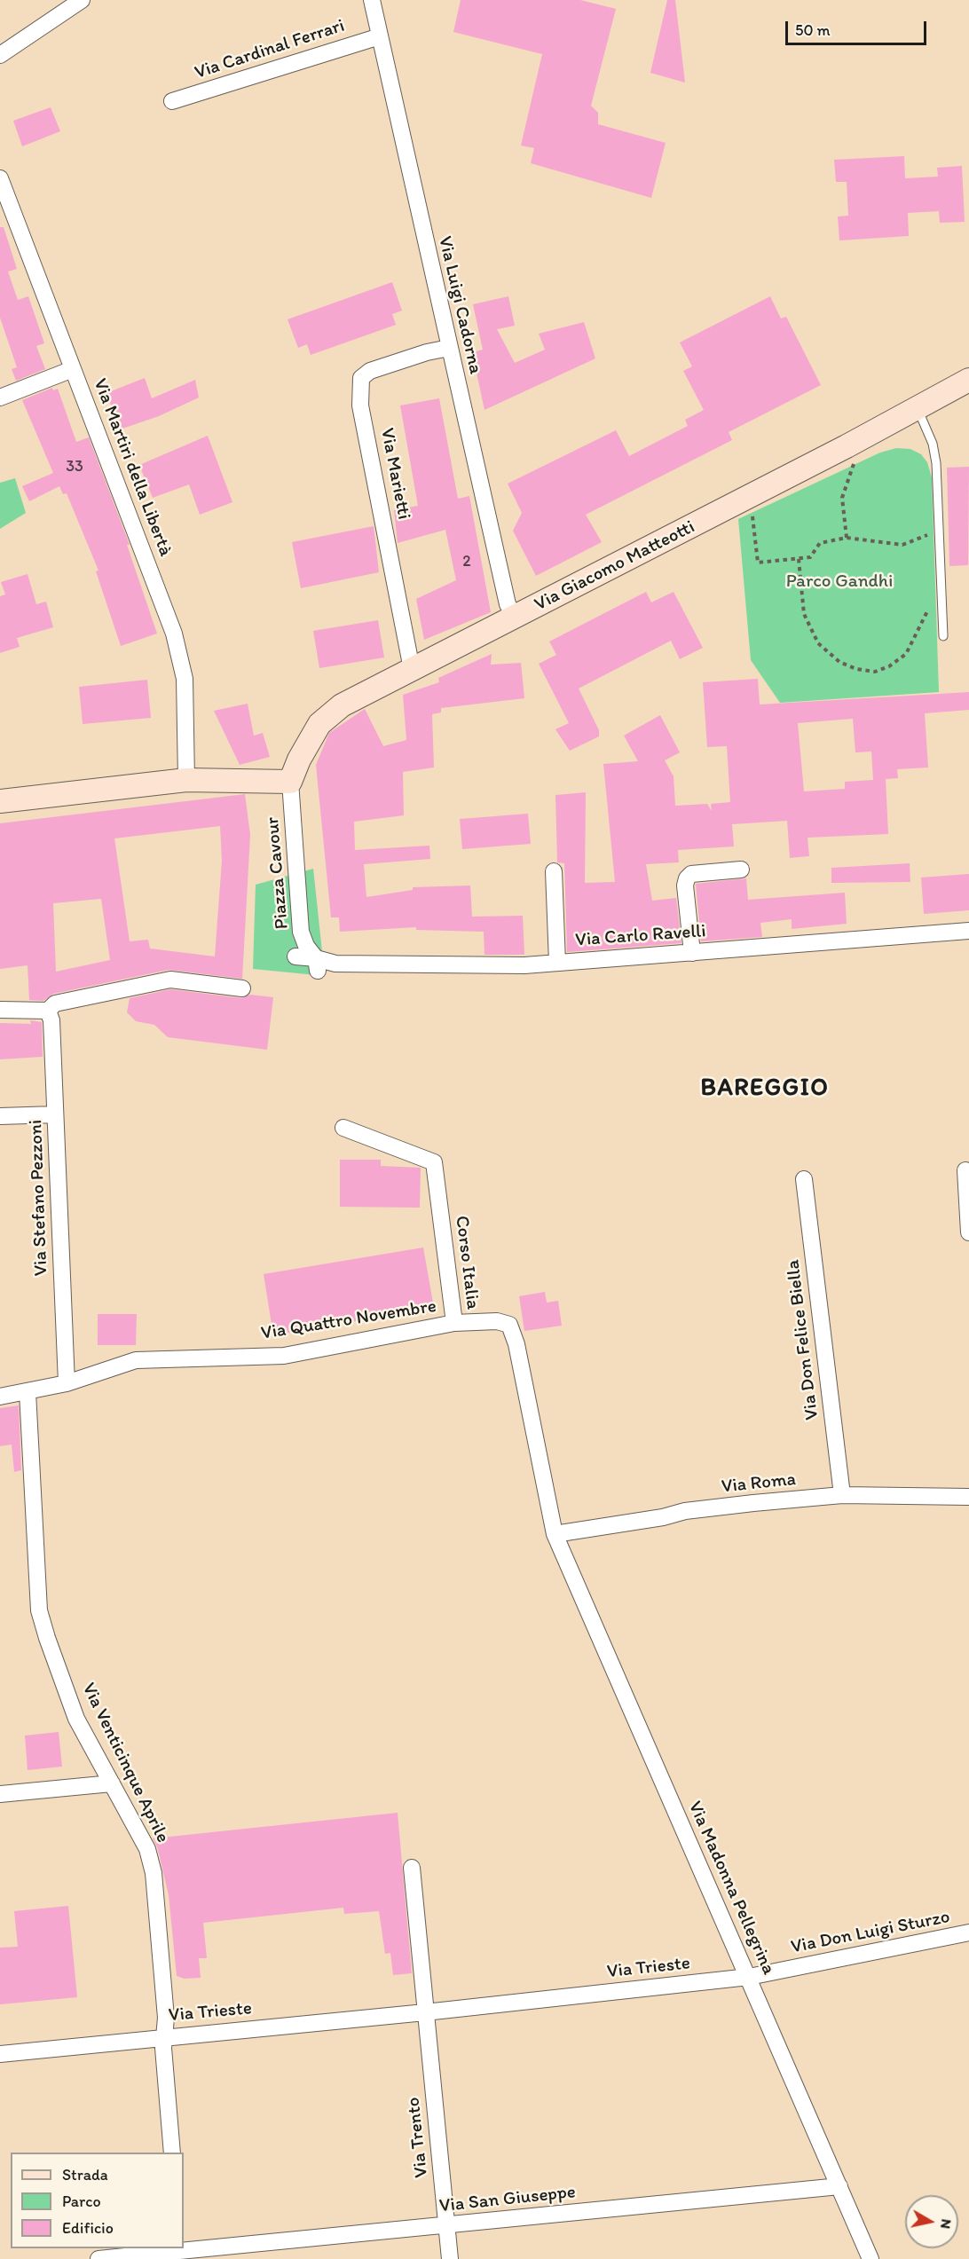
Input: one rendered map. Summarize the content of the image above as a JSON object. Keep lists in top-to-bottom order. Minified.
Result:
{"streets":{"street":["Via Cardinal Ferrari","Via Luigi Cadorna","Via Martiri della Libertà","Via Marietti","Via Giacomo Matteotti","Piazza Cavour","Via Carlo Ravelli","Via Stefano Pezzoni","Corso Italia","Via Quattro Novembre","Via Don Felice Biella","Via Roma","Via Venticinque Aprile","Via Madonna Pellegrina","Via Don Luigi Sturzo","Via Trieste","Via Trento","Via San Giuseppe"]},"crossings":[["Via Cardinal Ferrari","Via Luigi Cadorna"],["Via Luigi Cadorna","Via Marietti"],["Via Luigi Cadorna","Via Giacomo Matteotti"],["Via Marietti","Via Giacomo Matteotti"],["Via Giacomo Matteotti","Piazza Cavour"],["Piazza Cavour","Via Carlo Ravelli"],["Via Stefano Pezzoni","Via Quattro Novembre"],["Corso Italia","Via Quattro Novembre"],["Corso Italia","Via Roma"],["Corso Italia","Via Madonna Pellegrina"],["Via Quattro Novembre","Via Venticinque Aprile"],["Via Don Felice Biella","Via Roma"],["Via Roma","Via Madonna Pellegrina"],["Via Venticinque Aprile","Via Trieste"],["Via Madonna Pellegrina","Via Don Luigi Sturzo"],["Via Madonna Pellegrina","Via Trieste"],["Via Madonna Pellegrina","Via San Giuseppe"],["Via Don Luigi Sturzo","Via Trieste"],["Via Trieste","Via Trento"],["Via Trento","Via San Giuseppe"]],"districts":["BAREGGIO"],"parks":["Parco Gandhi"],"house_numbers":["33","2"],"legend":["Strada","Parco","Edificio"],"scale_bar":"50 m","north":"right"}
